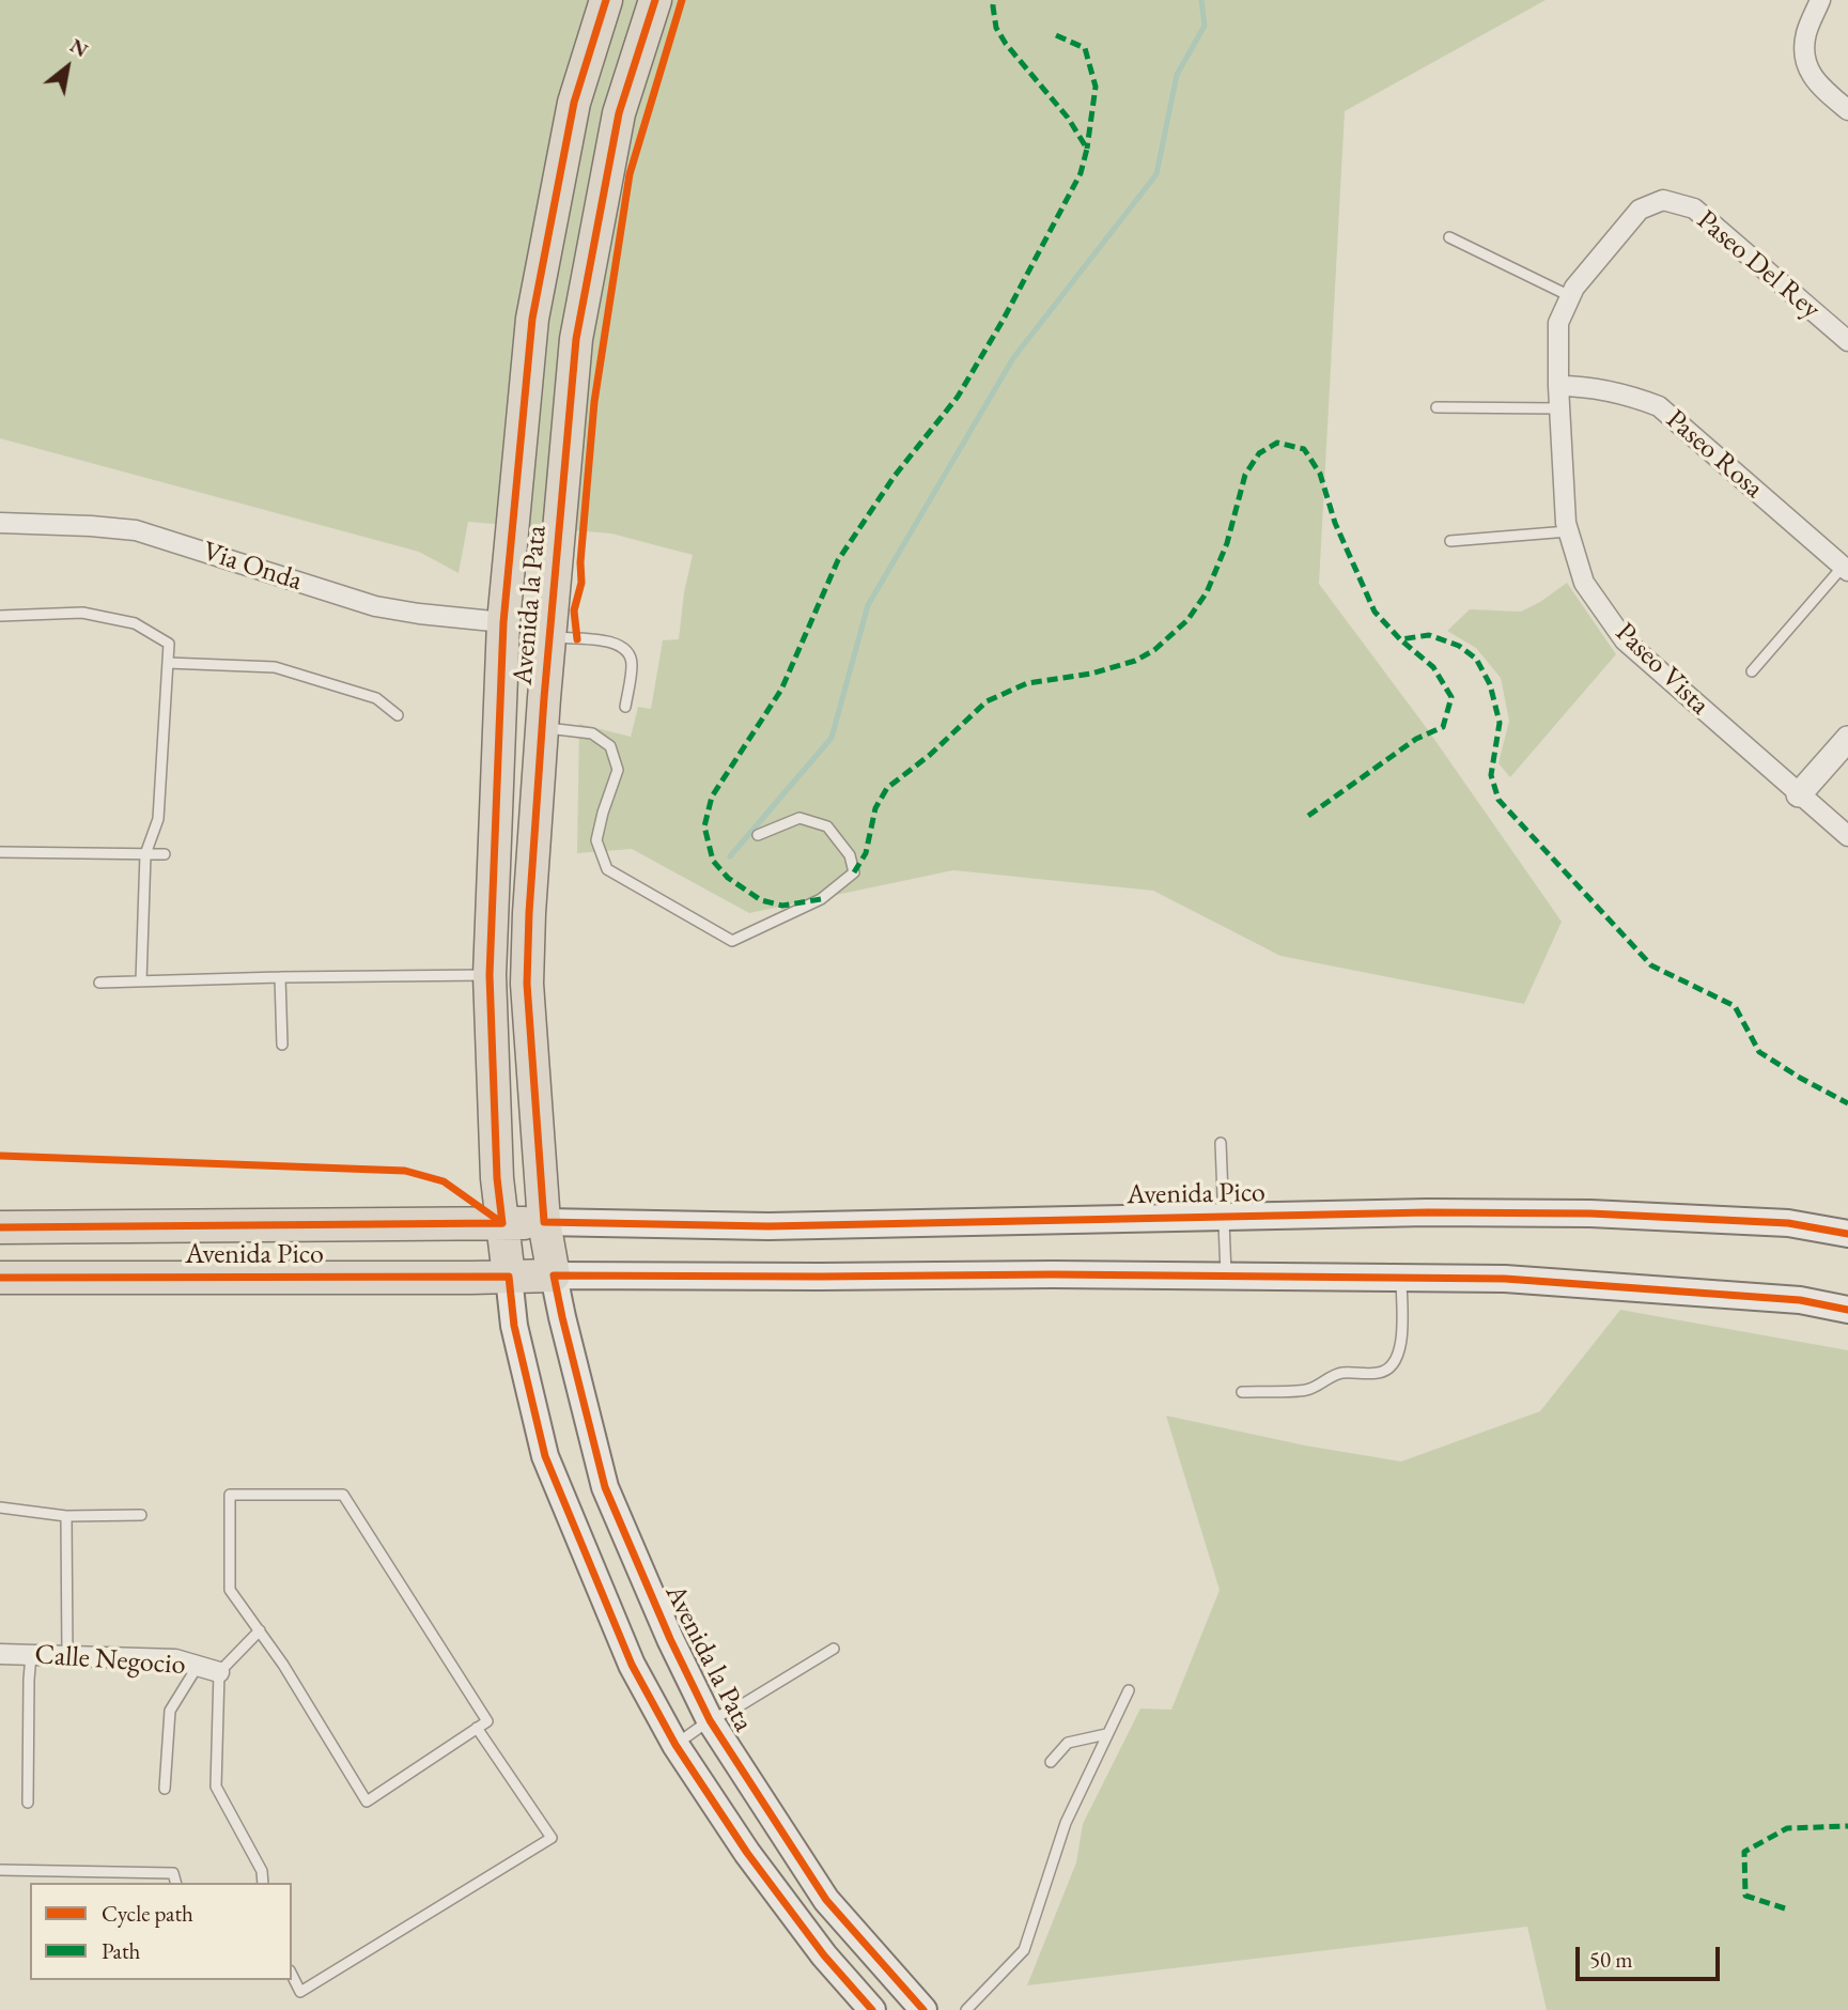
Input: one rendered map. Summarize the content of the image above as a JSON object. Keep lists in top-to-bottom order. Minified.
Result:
{"streets":{"highway":["Avenida la Pata","Avenida Pico"],"street":["Paseo Del Rey","Paseo Rosa","Via Onda","Paseo Vista","Calle Negocio"]},"crossings":[["Paseo Del Rey","Paseo Vista"],["Paseo Rosa","Paseo Vista"],["Via Onda","Avenida la Pata"],["Avenida la Pata","Avenida Pico"]],"legend":["Cycle path","Path"],"scale_bar":"50 m","north":"top right"}
